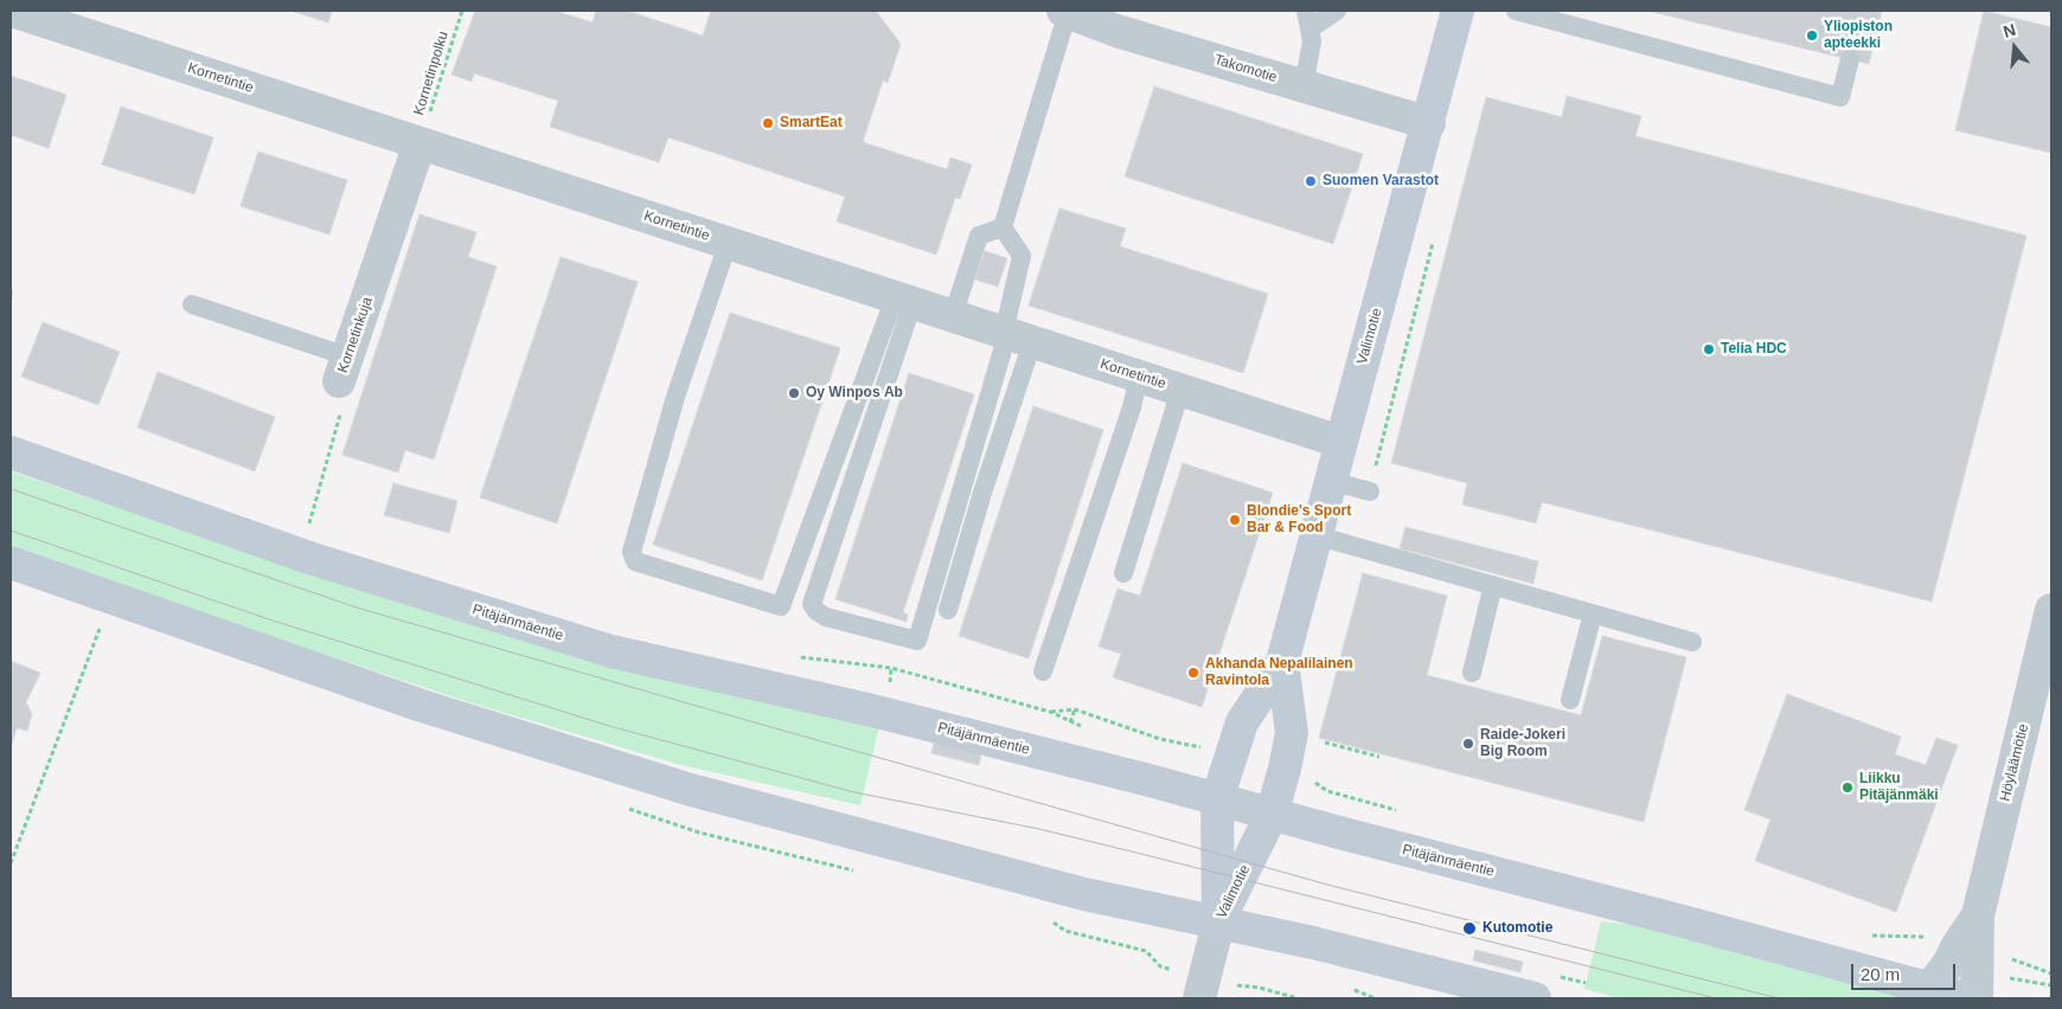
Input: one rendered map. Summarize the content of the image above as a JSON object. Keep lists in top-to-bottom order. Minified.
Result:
{"streets":{"main road":["Valimotie","Pitäjänmäentie"],"street":["Takomotie","Kornetintie","Kornetinkuja","Höyläämötie"],"path":["Kornetinpolku"]},"crossings":[["Takomotie","Valimotie"],["Kornetinpolku","Kornetintie"],["Kornetinpolku","Kornetinkuja"],["Kornetintie","Kornetinkuja"],["Kornetintie","Valimotie"],["Valimotie","Pitäjänmäentie"],["Pitäjänmäentie","Höyläämötie"]],"places":["Yliopiston apteekki","SmartEat","Suomen Varastot","Telia HDC","Oy Winpos Ab","Blondie's Sport Bar & Food","Akhanda Nepalilainen Ravintola","Raide-Jokeri Big Room","Liikku Pitäjänmäki","Kutomotie"],"scale_bar":"20 m","north":"top"}
